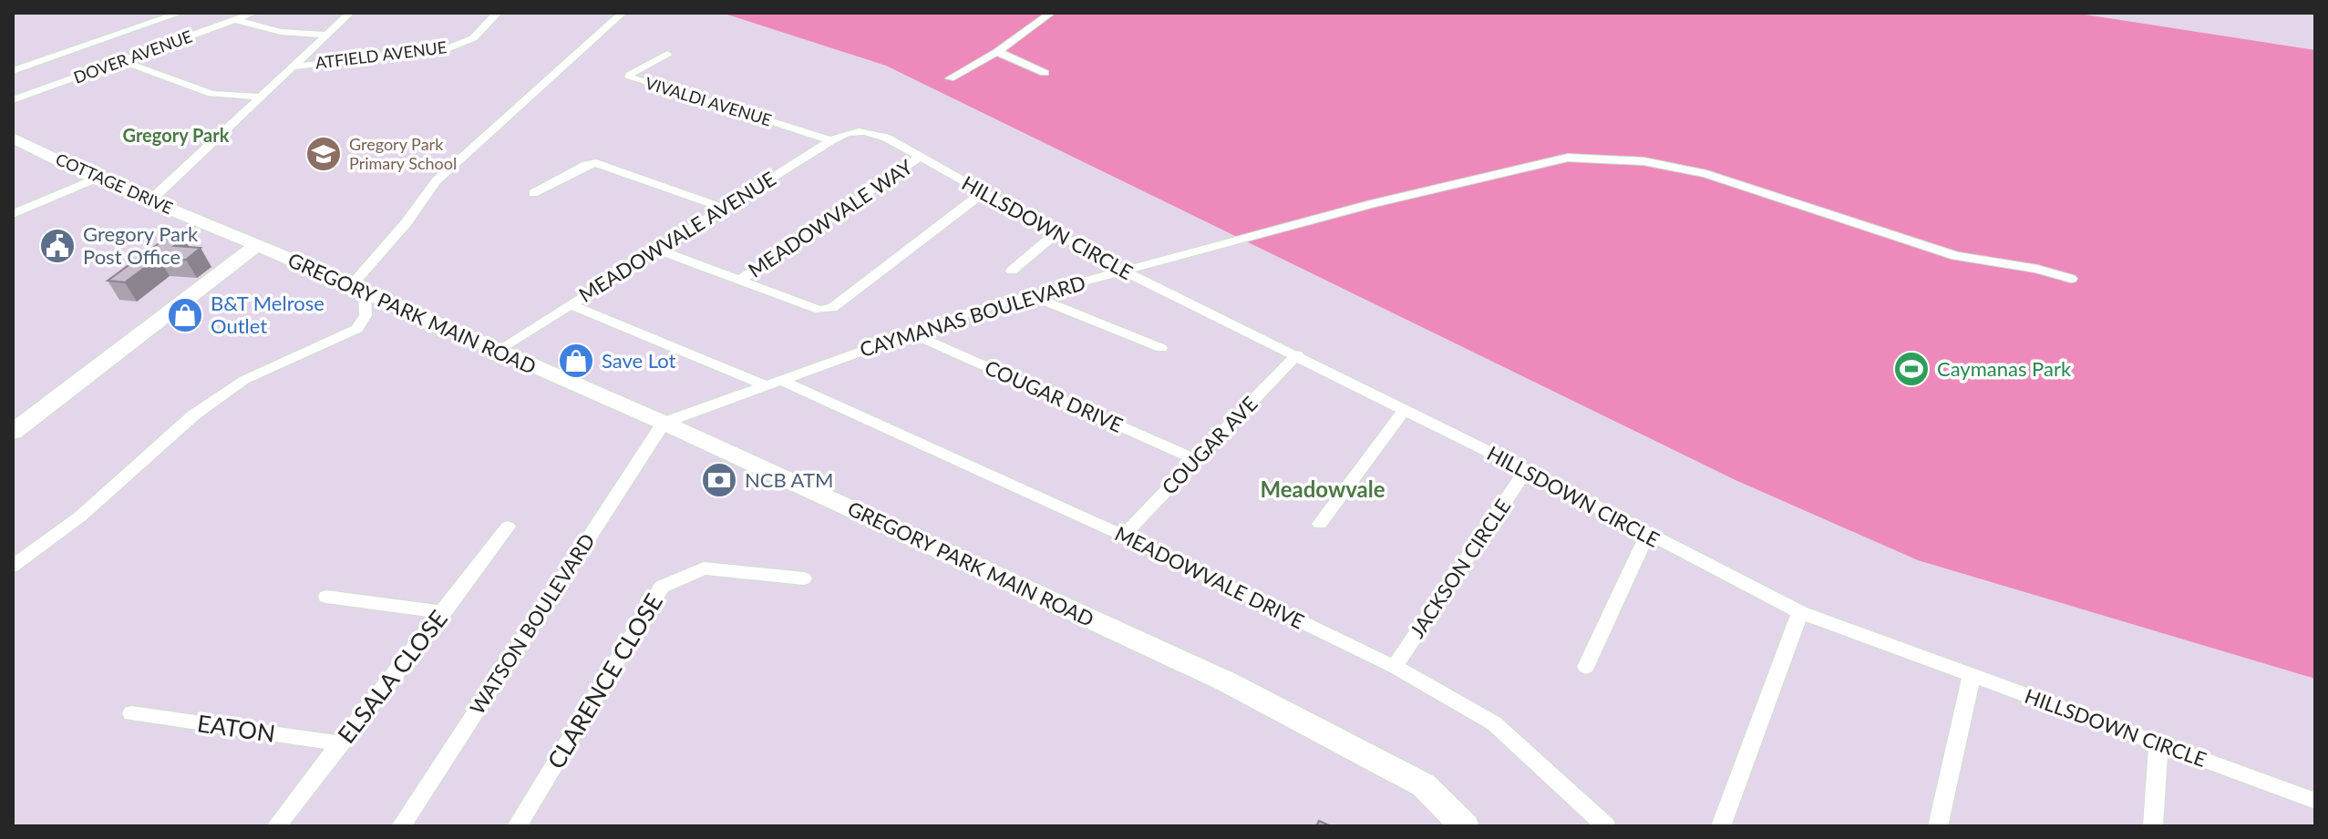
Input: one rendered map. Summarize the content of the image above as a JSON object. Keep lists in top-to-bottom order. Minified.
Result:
{"streets":{"street":["ATFIELD AVENUE","DOVER AVENUE","VIVALDI AVENUE","COTTAGE DRIVE","MEADOWVALE WAY","HILLSDOWN CIRCLE","MEADOWVALE AVENUE","GREGORY PARK MAIN ROAD","CAYMANAS BOULEVARD","COUGAR DRIVE","COUGAR AVE","JACKSON CIRCLE","MEADOWVALE DRIVE","WATSON BOULEVARD","ELSALA CLOSE","CLARENCE CLOSE","EATON"]},"crossings":[["VIVALDI AVENUE","MEADOWVALE AVENUE"],["COTTAGE DRIVE","GREGORY PARK MAIN ROAD"],["MEADOWVALE WAY","HILLSDOWN CIRCLE"],["HILLSDOWN CIRCLE","MEADOWVALE AVENUE"],["HILLSDOWN CIRCLE","CAYMANAS BOULEVARD"],["HILLSDOWN CIRCLE","COUGAR AVE"],["HILLSDOWN CIRCLE","JACKSON CIRCLE"],["MEADOWVALE AVENUE","GREGORY PARK MAIN ROAD"],["MEADOWVALE AVENUE","MEADOWVALE DRIVE"],["GREGORY PARK MAIN ROAD","CAYMANAS BOULEVARD"],["GREGORY PARK MAIN ROAD","WATSON BOULEVARD"],["CAYMANAS BOULEVARD","COUGAR DRIVE"],["CAYMANAS BOULEVARD","MEADOWVALE DRIVE"],["CAYMANAS BOULEVARD","WATSON BOULEVARD"],["COUGAR DRIVE","COUGAR AVE"],["COUGAR AVE","MEADOWVALE DRIVE"],["JACKSON CIRCLE","MEADOWVALE DRIVE"],["ELSALA CLOSE","EATON"]],"districts":["Gregory Park","Meadowvale"],"places":{"school or university":["Gregory Park Primary School"],"public building":["Gregory Park Post Office"],"shop":["B&T Melrose Outlet","Save Lot"],"sports":["Caymanas Park"],"bank":["NCB ATM"]}}
